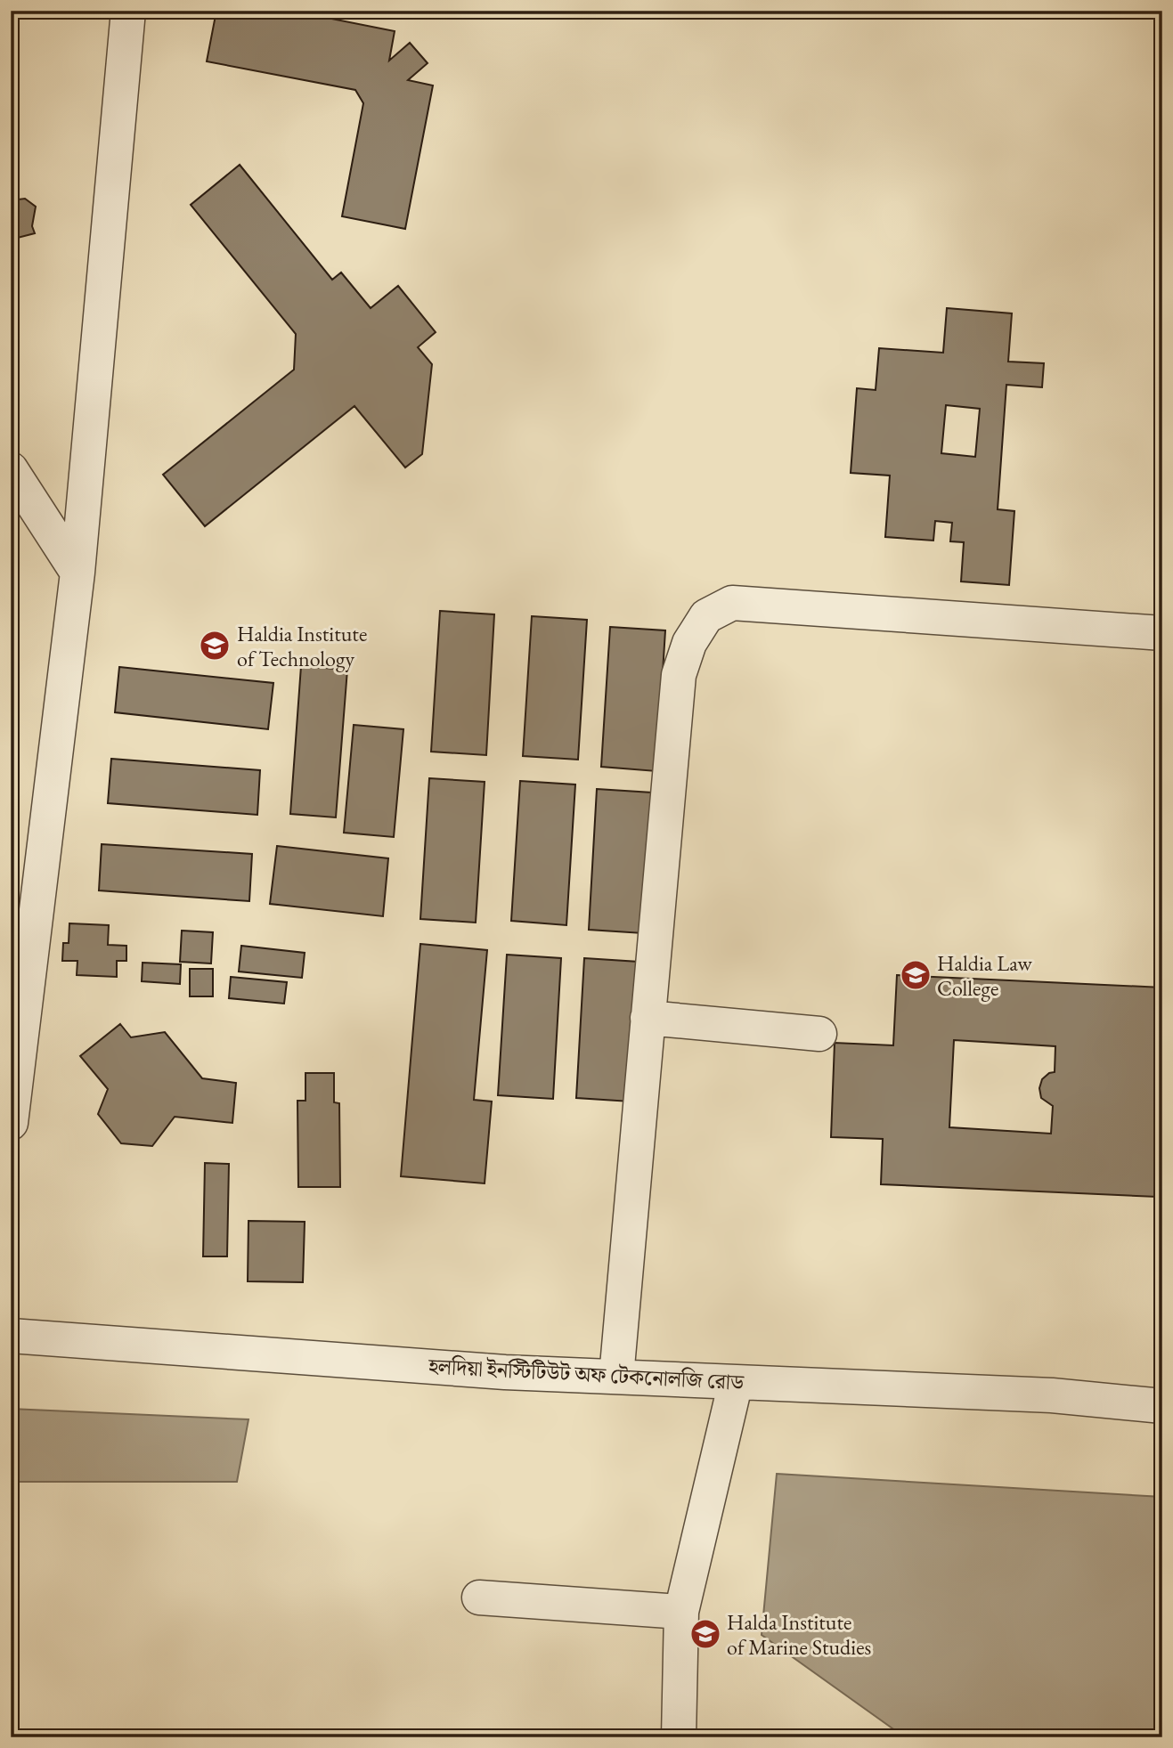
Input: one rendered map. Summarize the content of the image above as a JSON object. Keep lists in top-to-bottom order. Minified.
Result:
{"streets":{"street":["হলদিয়া ইনস্টিটিউট অফ টেকনোলজি রোড"]},"places":{"school or university":["Haldia Institute of Technology","Haldia Law College","Halda Institute of Marine Studies"]}}
